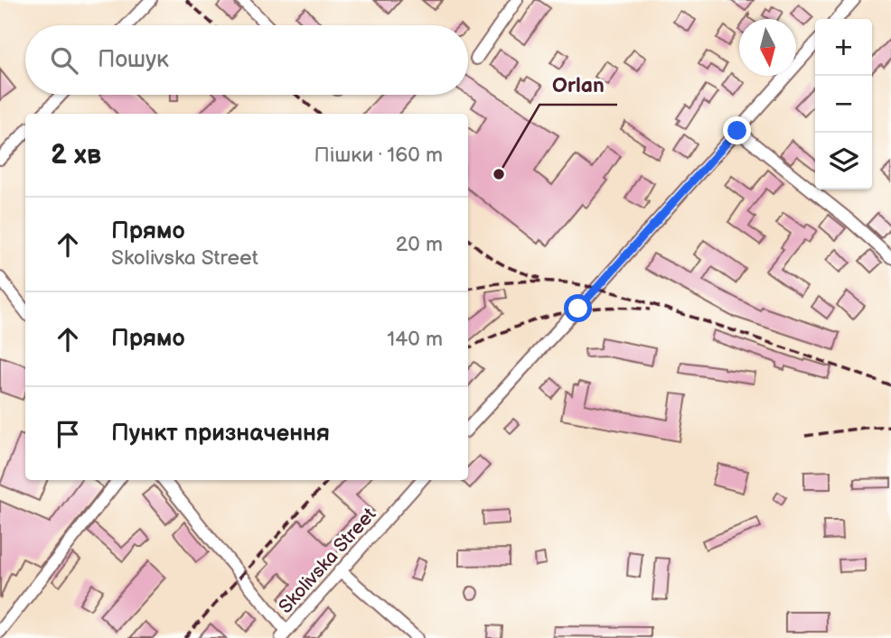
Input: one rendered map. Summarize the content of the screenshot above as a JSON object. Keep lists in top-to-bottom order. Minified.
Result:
{"streets":{"street":["Skolivska Street"]},"places":["Orlan"],"north":"bottom","page":{"map_buttons":["+","−"],"search":"Пошук","heading":["2 хв","Пішки · 160 m"],"list":[["Прямо","Skolivska Street","20 m"],["Прямо","140 m"],"Пункт призначення"]}}
